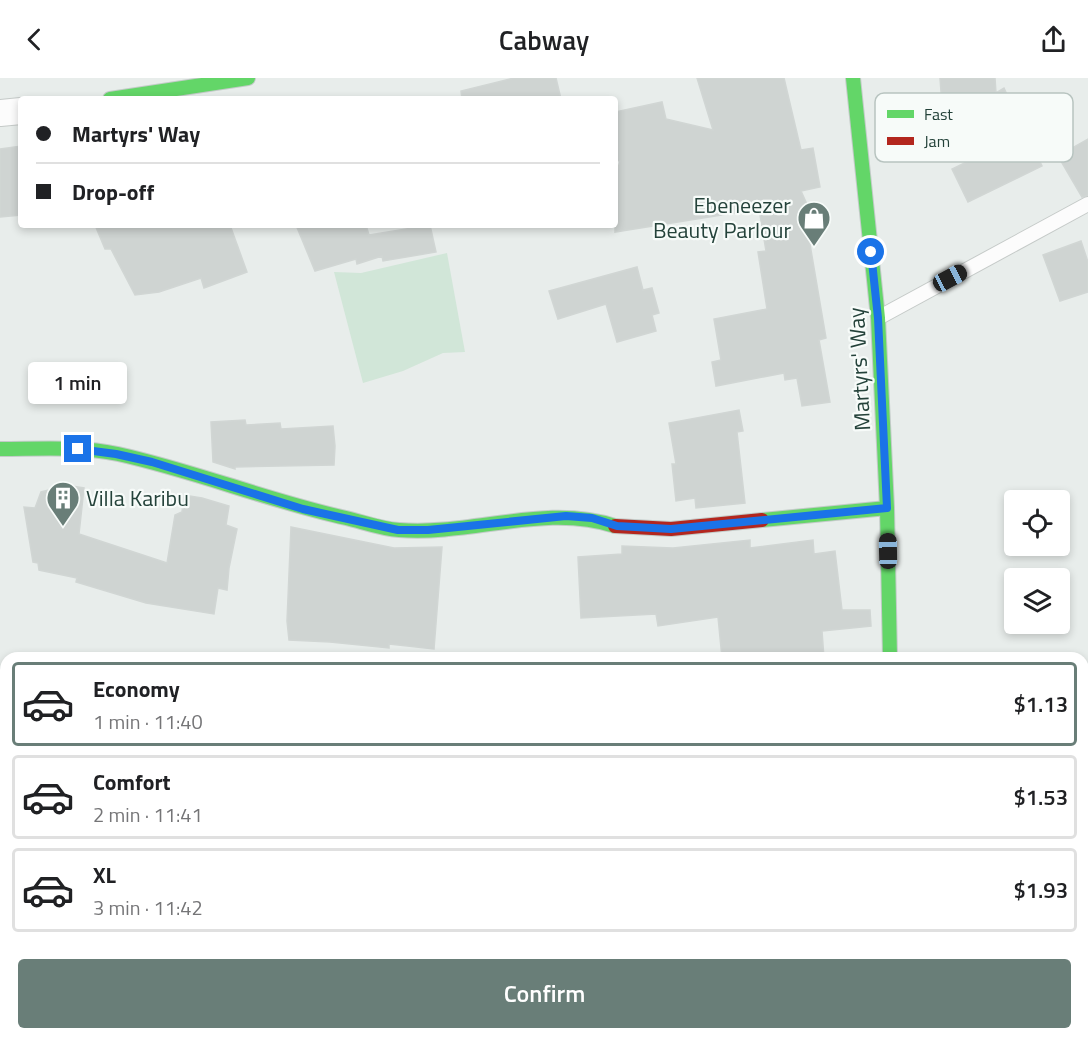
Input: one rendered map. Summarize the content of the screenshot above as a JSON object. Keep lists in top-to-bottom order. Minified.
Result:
{"streets":{"street":["Martyrs' Way"]},"places":{"shop":["Ebeneezer Beauty Parlour"],"building":["Villa Karibu"]},"legend":["Fast","Jam"],"page":{"header":"Cabway","banner":["Martyrs' Way","Drop-off"],"bubble":"1 min","list":[{"name":"Economy","note":"1 min · 11:40","value":"$1.13"},{"name":"Comfort","note":"2 min · 11:41","value":"$1.53"},{"name":"XL","note":"3 min · 11:42","value":"$1.93"}],"buttons":"Confirm"}}
